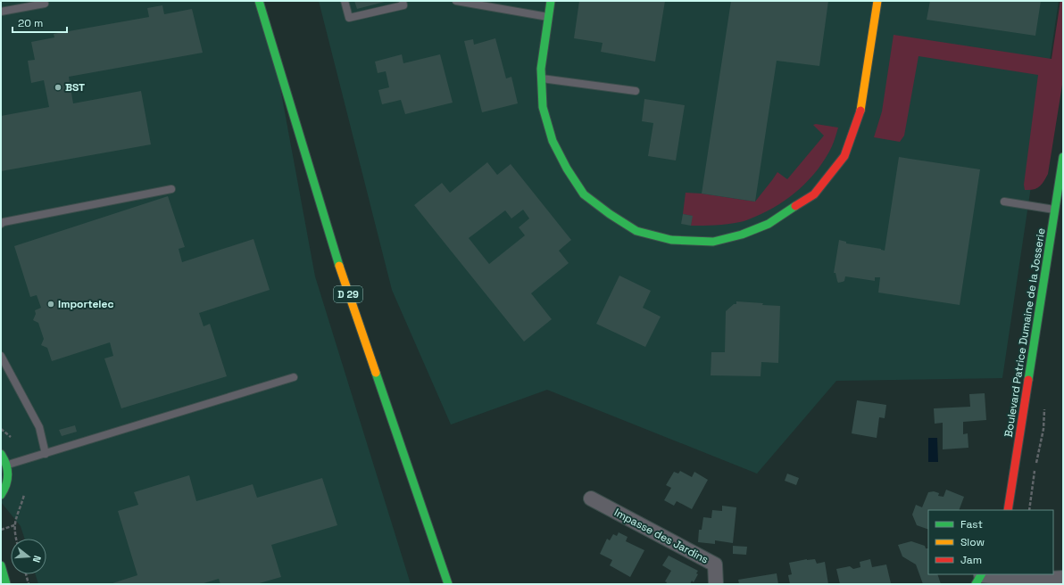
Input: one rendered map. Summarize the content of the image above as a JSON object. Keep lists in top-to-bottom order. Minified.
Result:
{"streets":{"street":["D 29","Boulevard Patrice Dumaine de la Josserie","Impasse des Jardins"]},"places":["BST","Importelec"],"legend":["Fast","Slow","Jam"],"scale_bar":"20 m","north":"right"}
